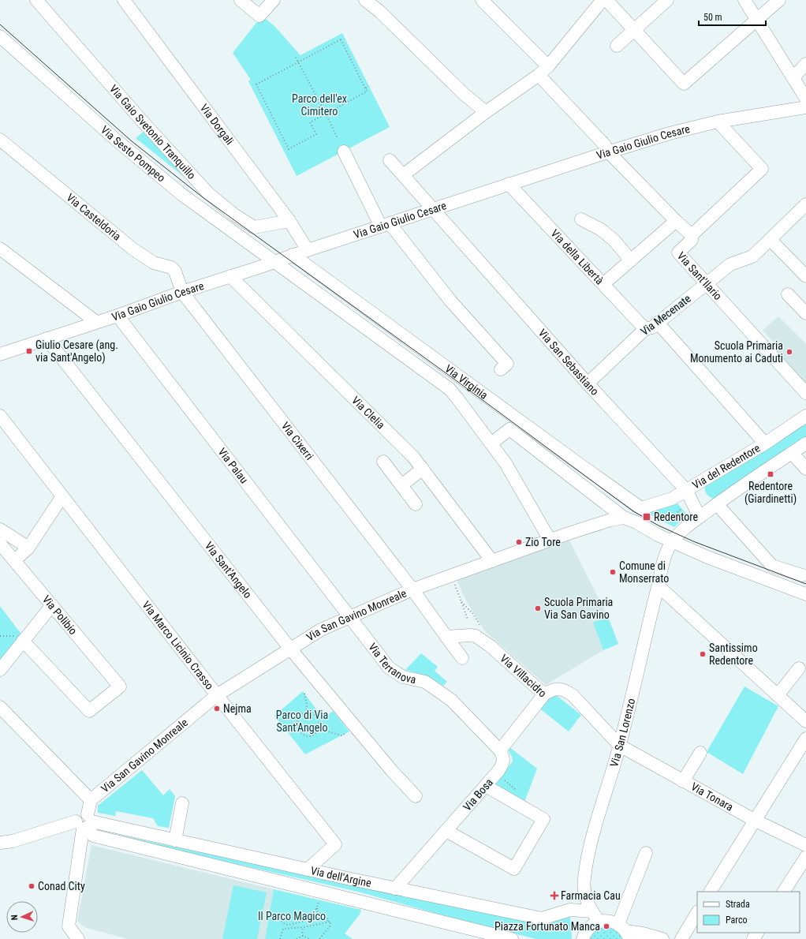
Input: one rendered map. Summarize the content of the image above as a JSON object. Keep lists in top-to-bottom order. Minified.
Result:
{"streets":{"street":["Via Dorgali","Via Gaio Svetonio Tranquillo","Via Gaio Giulio Cesare","Via Sesto Pompeo","Via Casteldoria","Via della Libertà","Via Sant'Ilario","Via Mecenate","Via San Sebastiano","Via Virginia","Via Clelia","Via Cixerri","Via Palau","Via del Redentore","Via Sant'Angelo","Via Polibio","Via San Gavino Monreale","Via Marco Licinio Crasso","Via Terranova","Via Villacidro","Via San Lorenzo","Via Bosa","Via Tonara","Via dell'Argine"]},"crossings":[["Via Dorgali","Via Gaio Svetonio Tranquillo"],["Via Dorgali","Via Gaio Giulio Cesare"],["Via Gaio Giulio Cesare","Via Sesto Pompeo"],["Via Gaio Giulio Cesare","Via Casteldoria"],["Via Gaio Giulio Cesare","Via della Libertà"],["Via Gaio Giulio Cesare","Via Sant'Ilario"],["Via Gaio Giulio Cesare","Via San Sebastiano"],["Via Gaio Giulio Cesare","Via Virginia"],["Via Gaio Giulio Cesare","Via Clelia"],["Via Gaio Giulio Cesare","Via Cixerri"],["Via Gaio Giulio Cesare","Via Palau"],["Via Gaio Giulio Cesare","Via Sant'Angelo"],["Via Sesto Pompeo","Via Virginia"],["Via Casteldoria","Via Cixerri"],["Via della Libertà","Via Mecenate"],["Via Sant'Ilario","Via Mecenate"],["Via Mecenate","Via San Sebastiano"],["Via San Sebastiano","Via del Redentore"],["Via Virginia","Via del Redentore"],["Via Virginia","Via San Gavino Monreale"],["Via Clelia","Via San Gavino Monreale"],["Via Cixerri","Via San Gavino Monreale"],["Via Palau","Via San Gavino Monreale"],["Via Palau","Via Terranova"],["Via Sant'Angelo","Via San Gavino Monreale"],["Via San Gavino Monreale","Via Marco Licinio Crasso"],["Via San Gavino Monreale","Via Terranova"],["Via San Gavino Monreale","Via dell'Argine"],["Via Marco Licinio Crasso","Via dell'Argine"],["Via Terranova","Via Bosa"],["Via Villacidro","Via San Lorenzo"],["Via Villacidro","Via Tonara"],["Via San Lorenzo","Via Tonara"],["Via San Lorenzo","Via dell'Argine"],["Via Bosa","Via dell'Argine"]],"parks":["Parco dell'ex Cimitero","Parco di Via Sant'Angelo","Il Parco Magico"],"places":{"transit":["Giulio Cesare (ang. via Sant'Angelo)","Redentore (Giardinetti)","Redentore"],"other":["Scuola Primaria Monumento ai Caduti","Zio Tore","Comune di Monserrato","Scuola Primaria Via San Gavino","Santissimo Redentore","Nejma","Conad City","Piazza Fortunato Manca"],"health":["Farmacia Cau"]},"legend":["Strada","Parco"],"scale_bar":"50 m","north":"left"}
